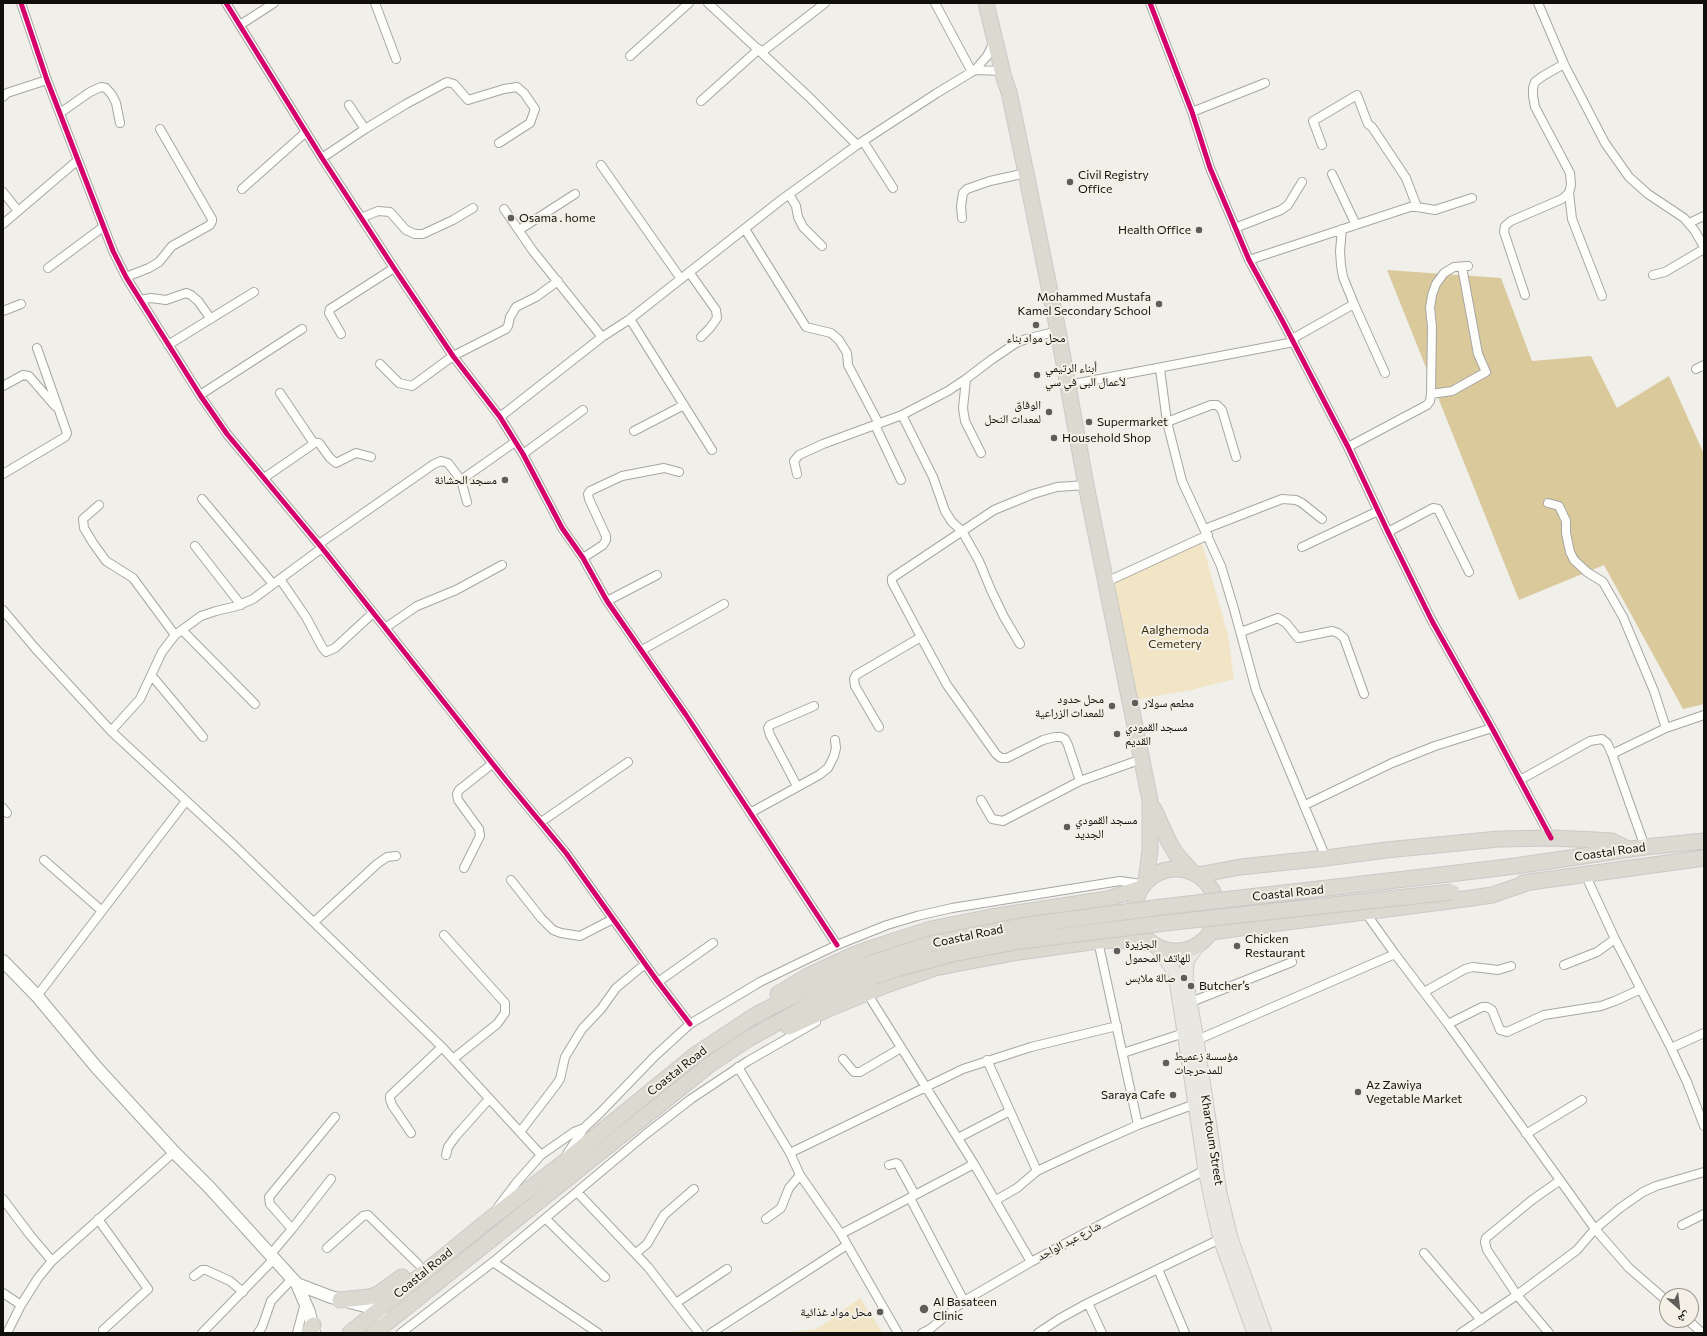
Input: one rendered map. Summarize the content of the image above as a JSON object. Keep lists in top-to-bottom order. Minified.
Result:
{"streets":{"highway":["Coastal Road"],"main road":["Khartoum Street"],"street":["شارع عبد الواحد"]},"crossings":[["Khartoum Street","شارع عبد الواحد"]],"parks":["Aalghemoda Cemetery"],"places":["Civil Registry Office","Osama . home","Health Office","Mohammed Mustafa Kamel Secondary School","محل مواد بناء","أبناء الرتيمي لأعمال البى في سي","الوفاق لمعدات النحل","Supermarket","Household Shop","مسجد الحشانة","مطعم سولار","محل حدود للمعدات الزراعية","مسجد القمودي القديم","مسجد القمودي الجديد","Chicken Restaurant","الجزيرة للهاتف المحمول","صالة ملابس","Butcher’s","مؤسسة زعميط للمدحرجات","Az Zawiya Vegetable Market","Saraya Cafe","Al Basateen Clinic","محل مواد غذائية"],"north":"bottom right"}
